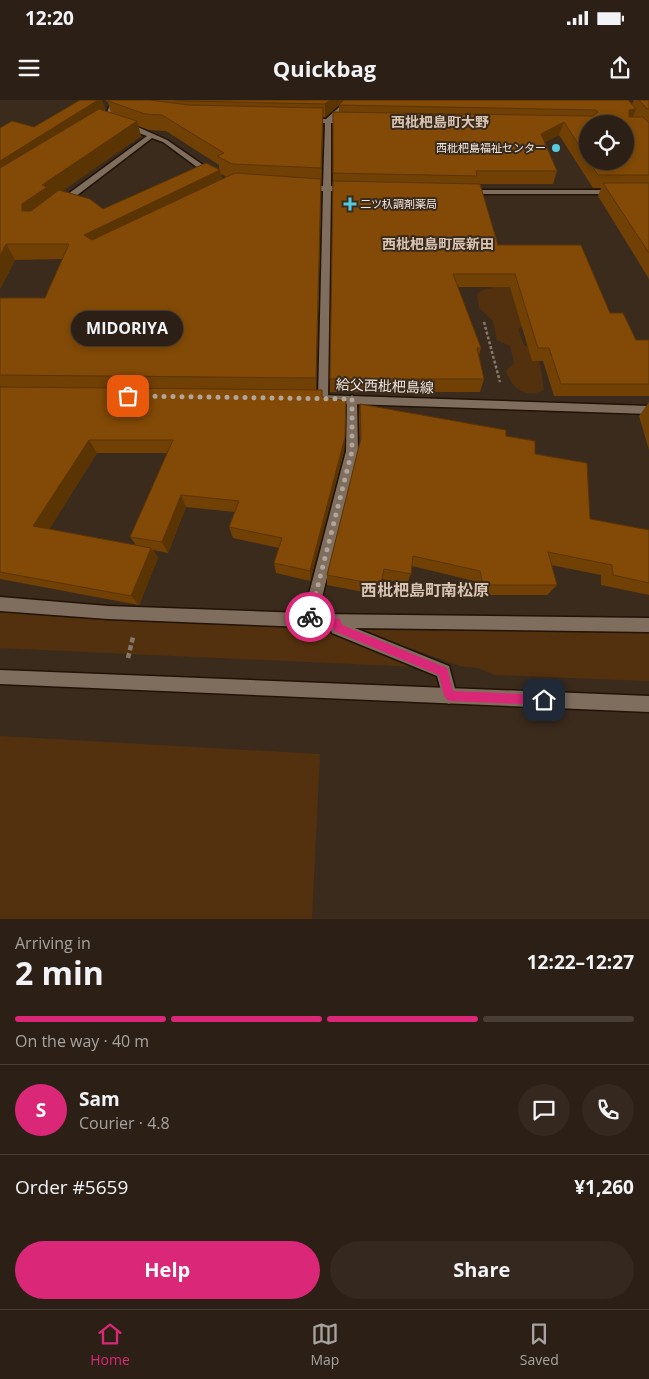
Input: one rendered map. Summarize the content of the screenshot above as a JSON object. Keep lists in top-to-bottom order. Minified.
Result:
{"streets":{"street":["給父西枇杷島線"]},"districts":["西枇杷島町大野","西枇杷島町辰新田","西枇杷島町南松原"],"places":{"other":["西枇杷島福祉センター","MIDORIYA"],"health":["二ツ杁調剤薬局"]},"page":{"status":"12:20","header":"Quickbag","bubble":"MIDORIYA","heading":["2 min","Arriving in","12:22–12:27"],"panel":["Sam","Courier · 4.8","Order #5659","¥1,260"],"bar":"On the way · 40 m","round":"S","buttons":["Help","Share"],"tabs":["Home","Map","Saved"]}}
